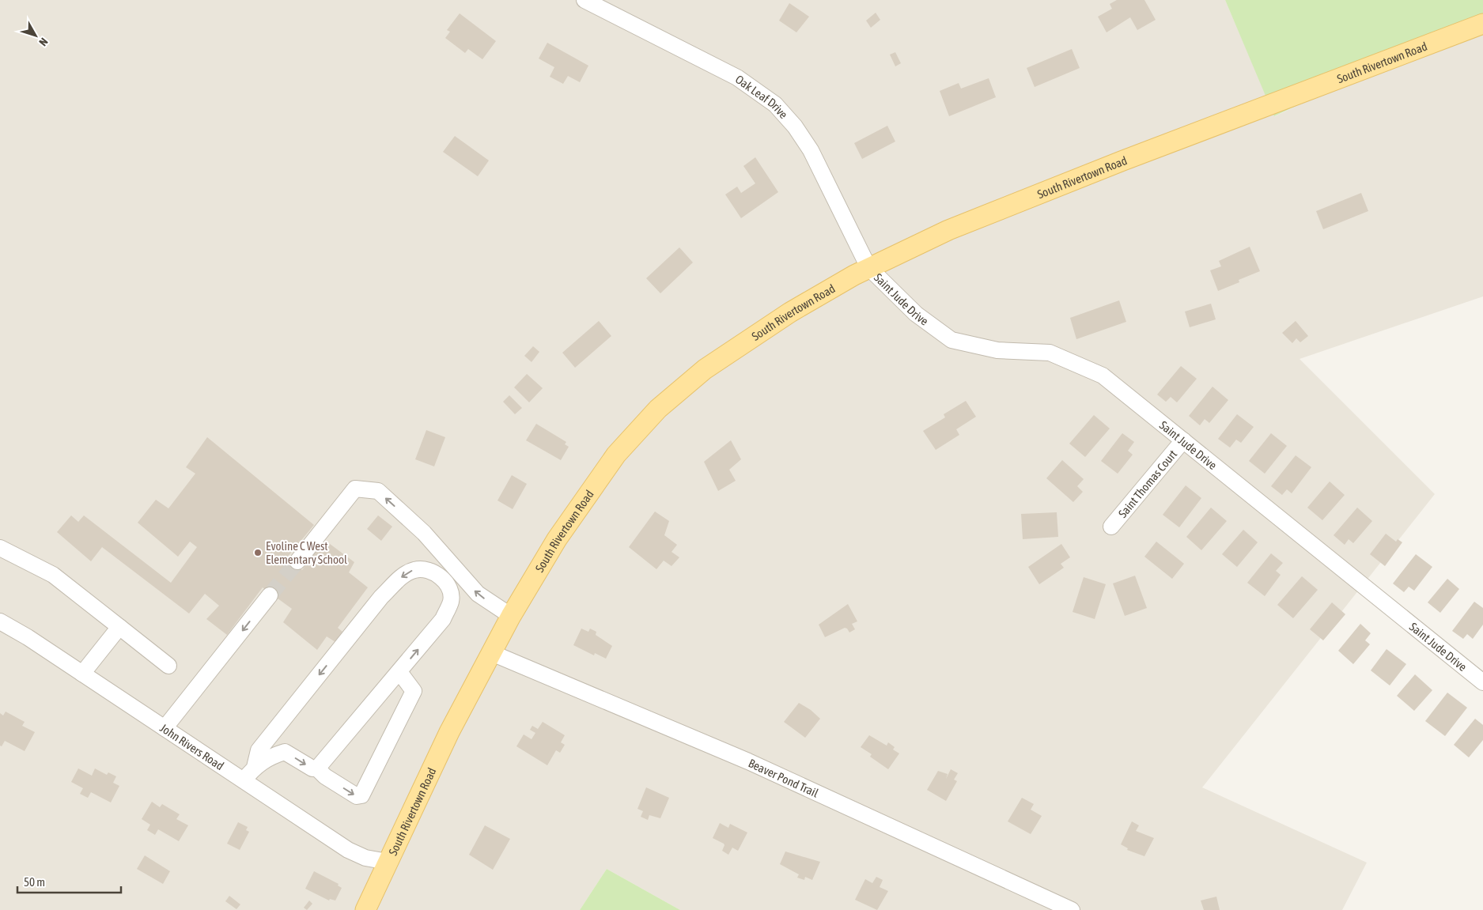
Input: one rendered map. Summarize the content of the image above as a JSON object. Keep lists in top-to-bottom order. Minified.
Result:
{"streets":{"main road":["South Rivertown Road"],"street":["Oak Leaf Drive","Saint Jude Drive","Saint Thomas Court","John Rivers Road","Beaver Pond Trail"]},"crossings":[["South Rivertown Road","Oak Leaf Drive"],["South Rivertown Road","Saint Jude Drive"],["South Rivertown Road","John Rivers Road"],["South Rivertown Road","Beaver Pond Trail"],["Oak Leaf Drive","Saint Jude Drive"],["Saint Jude Drive","Saint Thomas Court"]],"places":["Evoline C West Elementary School"],"scale_bar":"50 m","north":"bottom right"}
